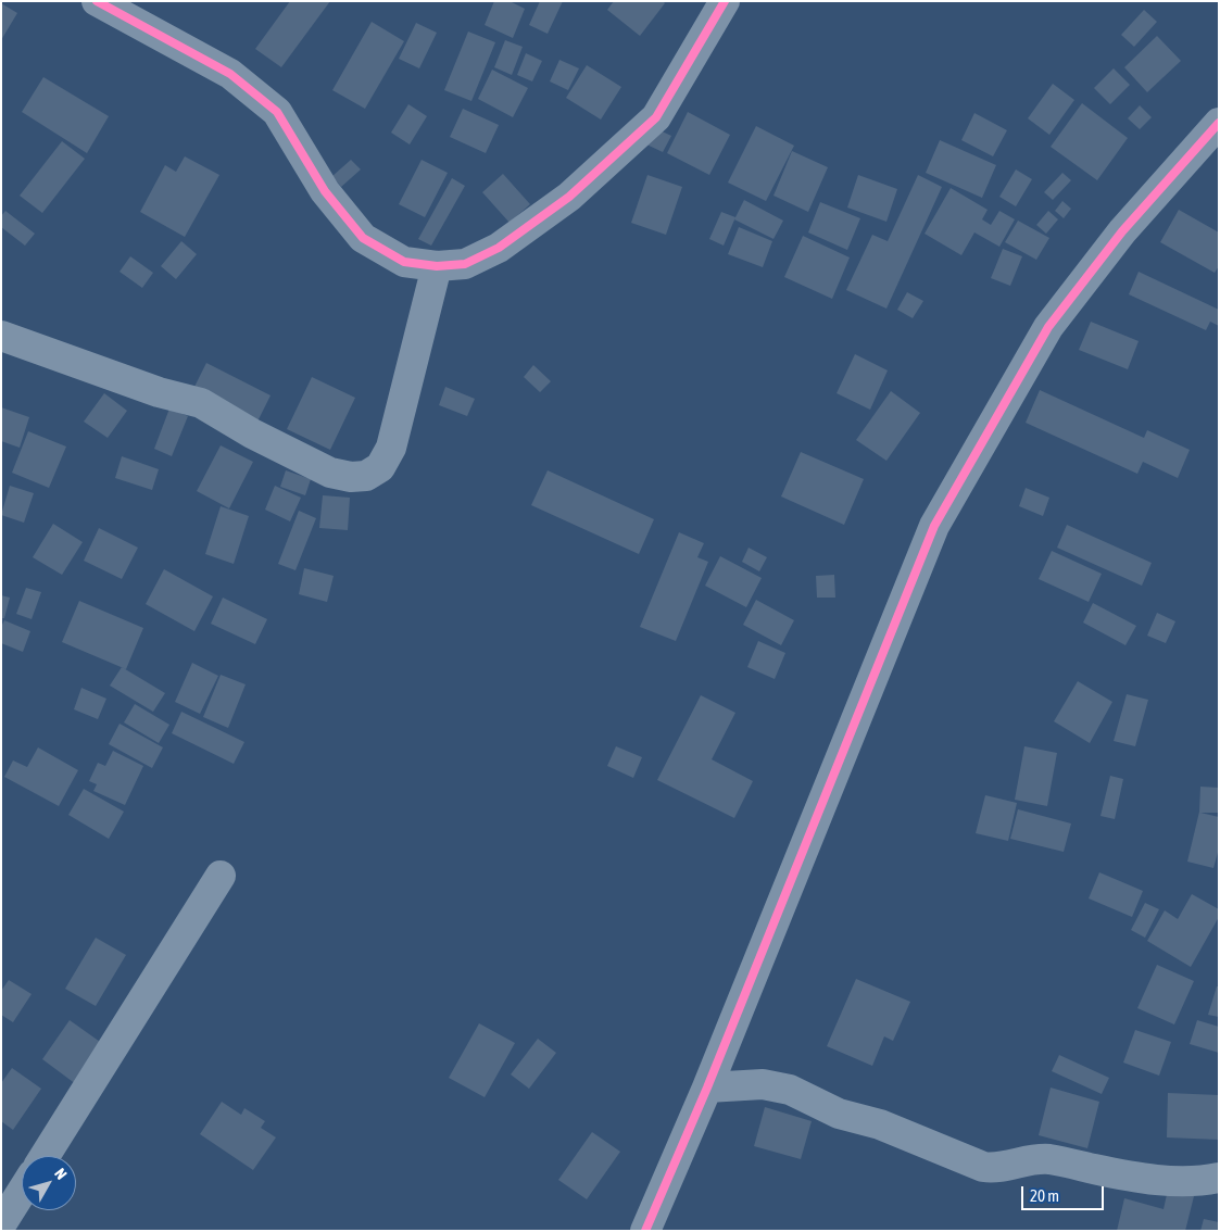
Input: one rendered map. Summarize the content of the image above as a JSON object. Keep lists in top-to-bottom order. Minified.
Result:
{"scale_bar":"20 m","north":"top right"}
